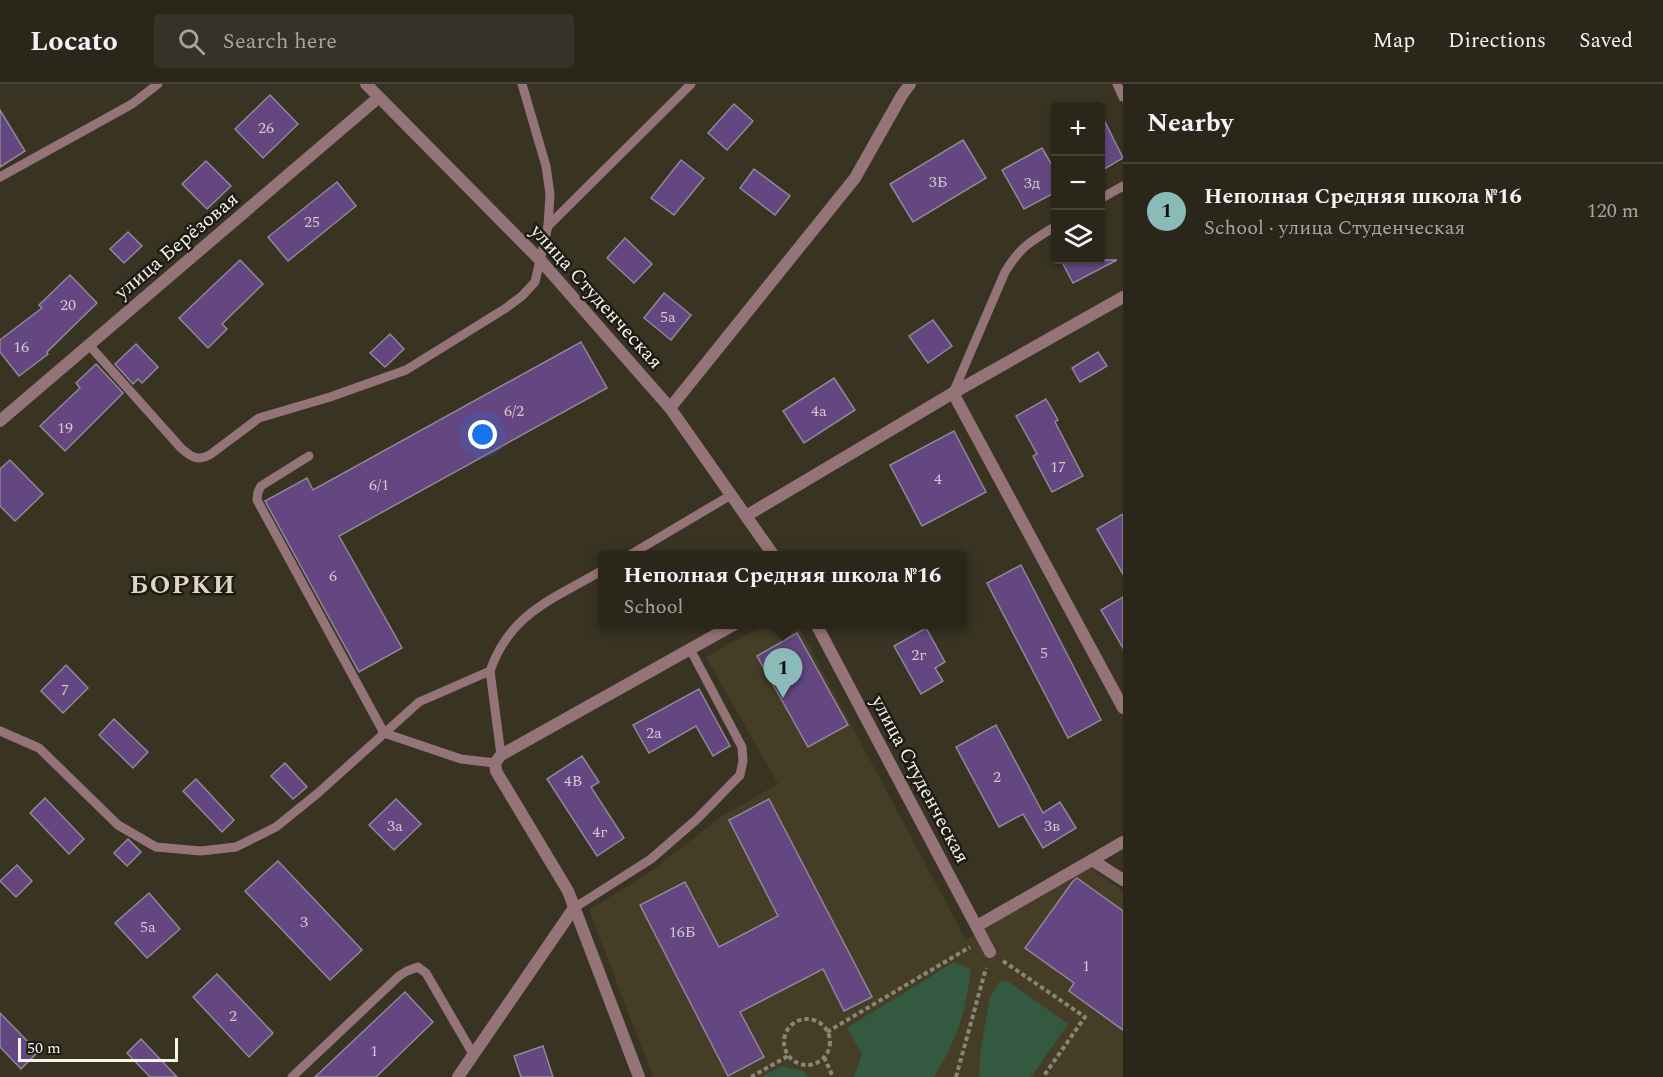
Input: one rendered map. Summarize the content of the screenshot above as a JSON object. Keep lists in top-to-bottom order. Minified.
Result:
{"streets":{"street":["улица Берёзовая","улица Студенческая"]},"crossings":[["улица Берёзовая","улица Студенческая"]],"districts":["БОРКИ"],"house_numbers":["26","3Б","3д","25","20","5а","16","6/2","4а","19","17","4","6/1","6","5","2г","7","2а","2","4В","3а","3в","4г","3","5а","16Б","1","2","1"],"scale_bar":"50 m","page":{"header":"Locato","search":"Search here","nav":["Map","Directions","Saved"],"heading":"Nearby","map_buttons":["+","−"],"list":[{"mark":"1","name":"Неполная Средняя школа №16","note":"School · улица Студенческая","value":"120 m"}],"popup":["Неполная Средняя школа №16","School"],"pins":"1","scale":"50 m"}}
